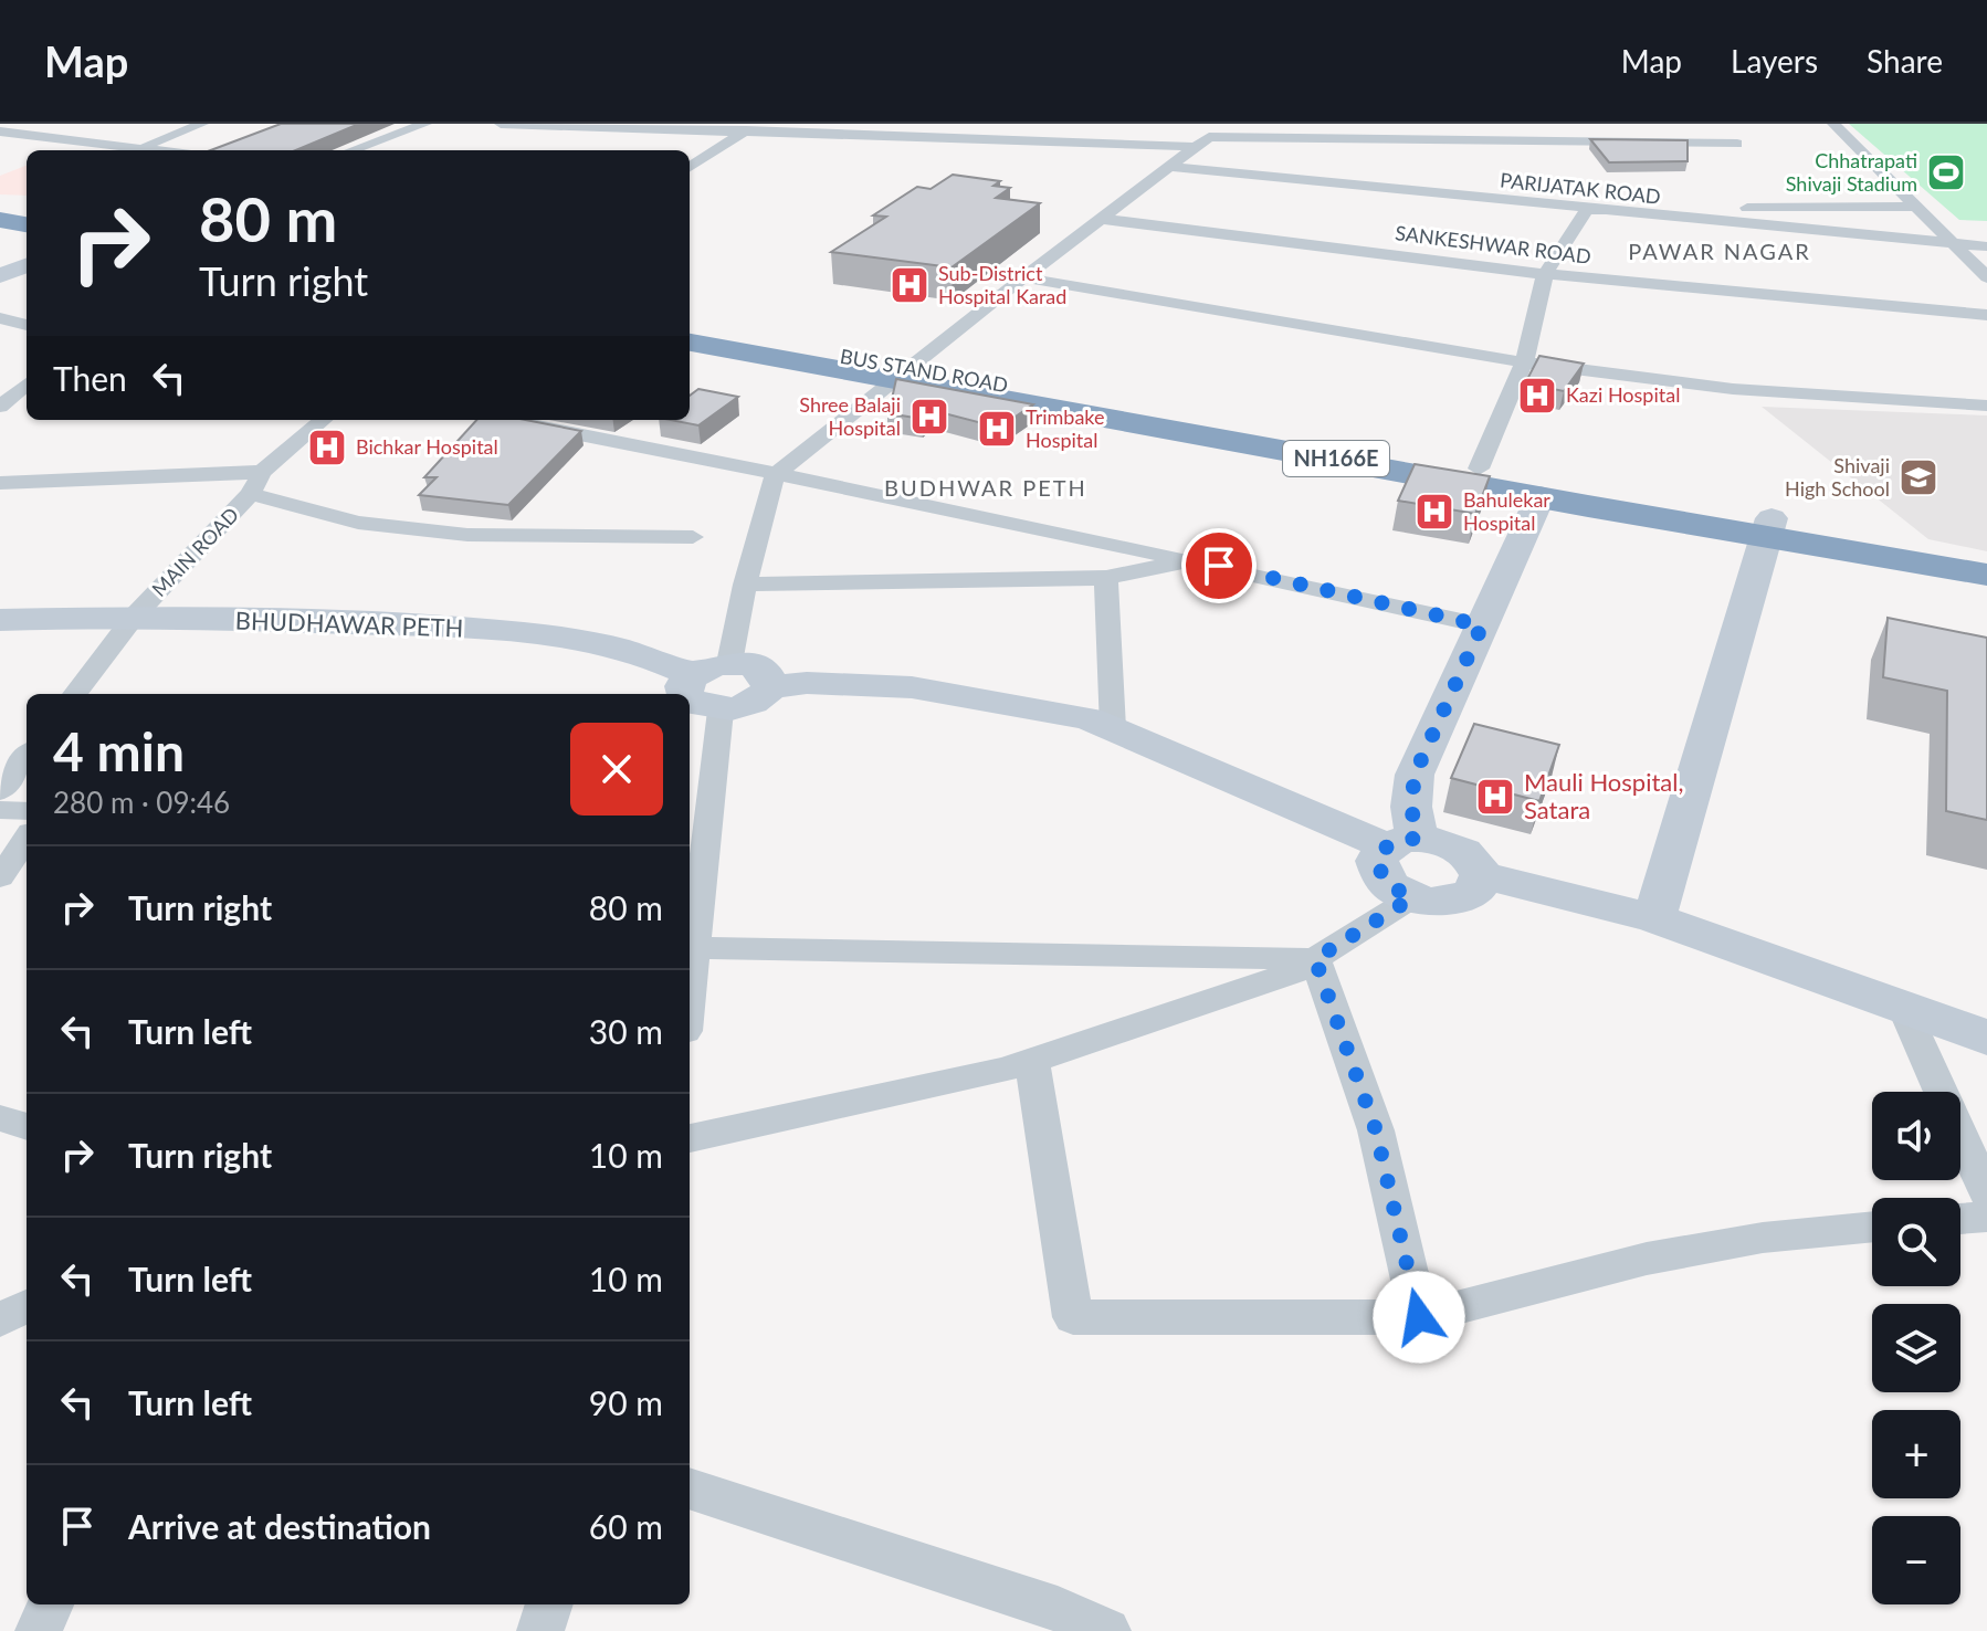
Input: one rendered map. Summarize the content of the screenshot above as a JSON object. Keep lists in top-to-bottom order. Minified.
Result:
{"streets":{"highway":["BUS STAND ROAD","NH166E"],"street":["PARIJATAK ROAD","SANKESHWAR ROAD","MAIN ROAD","BHUDHAWAR PETH"]},"crossings":[["BUS STAND ROAD","NH166E"],["MAIN ROAD","BHUDHAWAR PETH"]],"districts":["PAWAR NAGAR","BUDHWAR PETH"],"places":{"sports":["Chhatrapati Shivaji Stadium"],"hospital":["Sub-District Hospital Karad","Kazi Hospital","Shree Balaji Hospital","Trimbake Hospital","Bichkar Hospital","Bahulekar Hospital","Mauli Hospital, Satara"],"school or university":["Shivaji High School"]},"page":{"header":"Map","nav":["Map","Layers","Share"],"turn":["80 m","Turn right"],"then":"Then","heading":["4 min","280 m · 09:46"],"list":[{"name":"Turn right","value":"80 m"},{"name":"Turn left","value":"30 m"},{"name":"Turn right","value":"10 m"},{"name":"Turn left","value":"10 m"},{"name":"Turn left","value":"90 m"},{"name":"Arrive at destination","value":"60 m"}],"map_buttons":["+","−"]}}
